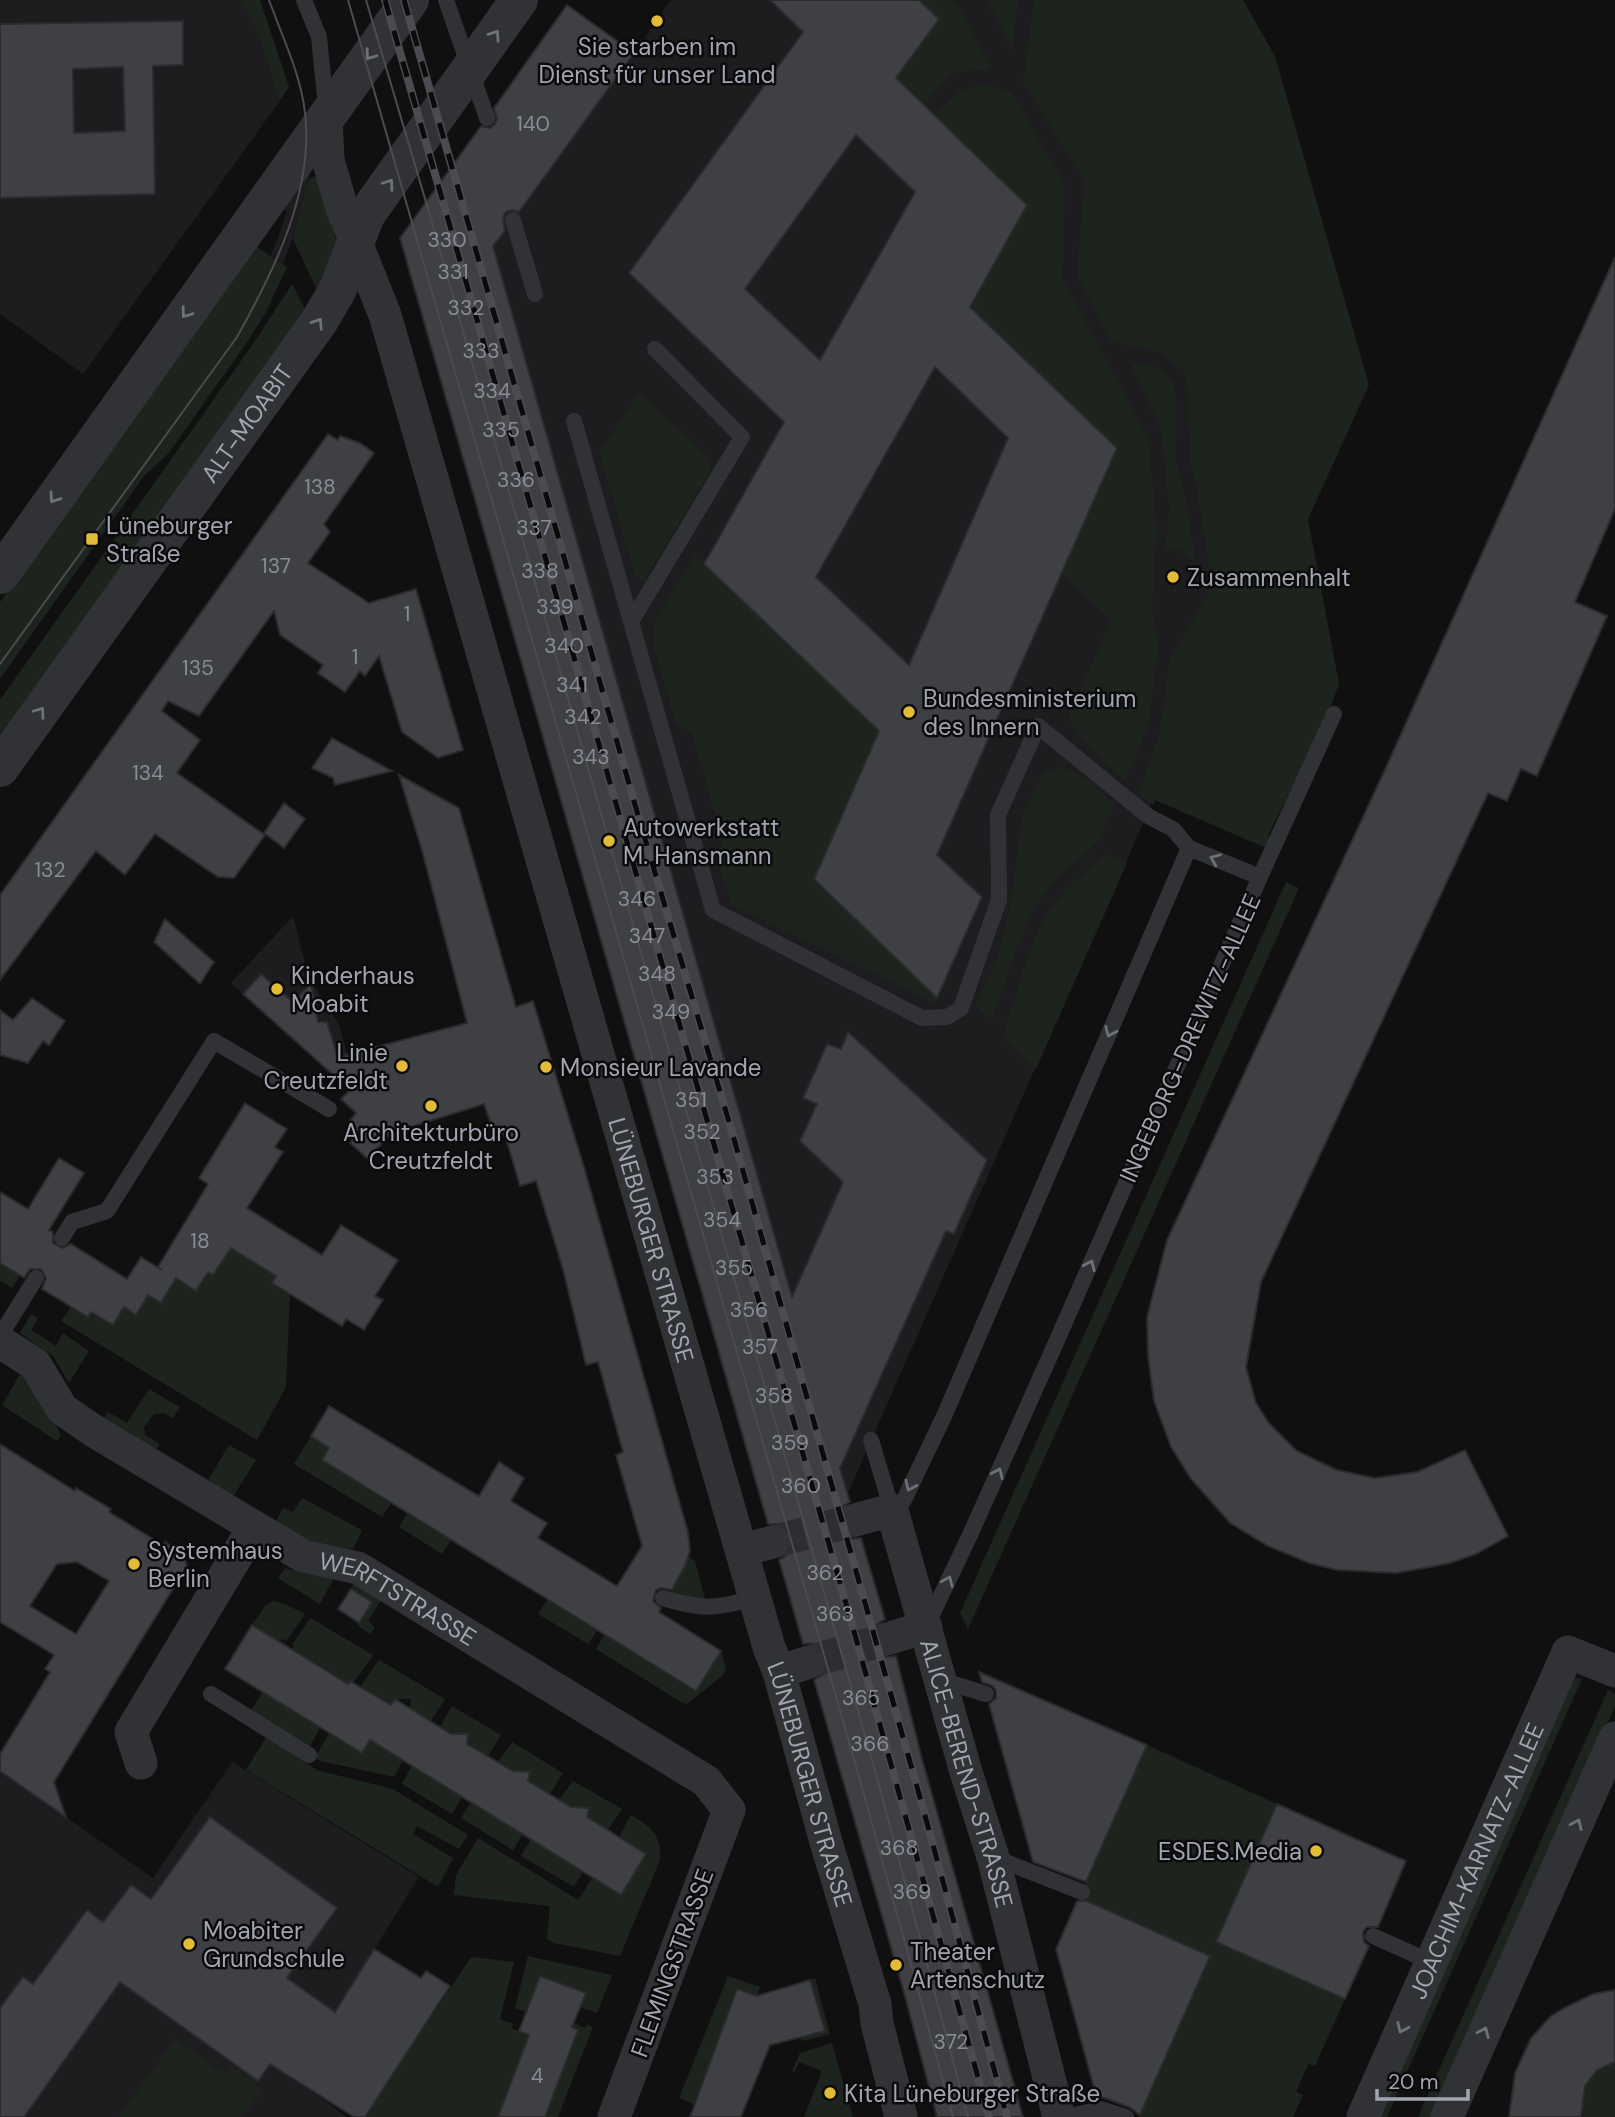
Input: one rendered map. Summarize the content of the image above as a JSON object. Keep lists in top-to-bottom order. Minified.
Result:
{"streets":{"street":["ALT-MOABIT","LÜNEBURGER STRASSE","WERFTSTRASSE","ALICE-BEREND-STRASSE","JOACHIM-KARNATZ-ALLEE","FLEMINGSTRASSE"],"lane":["INGEBORG-DREWITZ-ALLEE"]},"crossings":[["ALT-MOABIT","LÜNEBURGER STRASSE"],["INGEBORG-DREWITZ-ALLEE","ALICE-BEREND-STRASSE"],["WERFTSTRASSE","FLEMINGSTRASSE"]],"places":{"other":["Sie starben im Dienst für unser Land","Zusammenhalt","Bundesministerium des Innern","Autowerkstatt M. Hansmann","Kinderhaus Moabit","Linie Creutzfeldt","Monsieur Lavande","Architekturbüro Creutzfeldt","Systemhaus Berlin","ESDES.Media","Moabiter Grundschule","Theater Artenschutz","Kita Lüneburger Straße"],"transit":["Lüneburger Straße"]},"house_numbers":["140","330","331","332","333","334","335","336","138","337","137","338","339","1","340","1","135","341","342","343","134","132","346","347","348","349","351","352","353","354","18","355","356","357","358","359","360","362","363","365","366","368","369","372","4"],"scale_bar":"20 m"}
